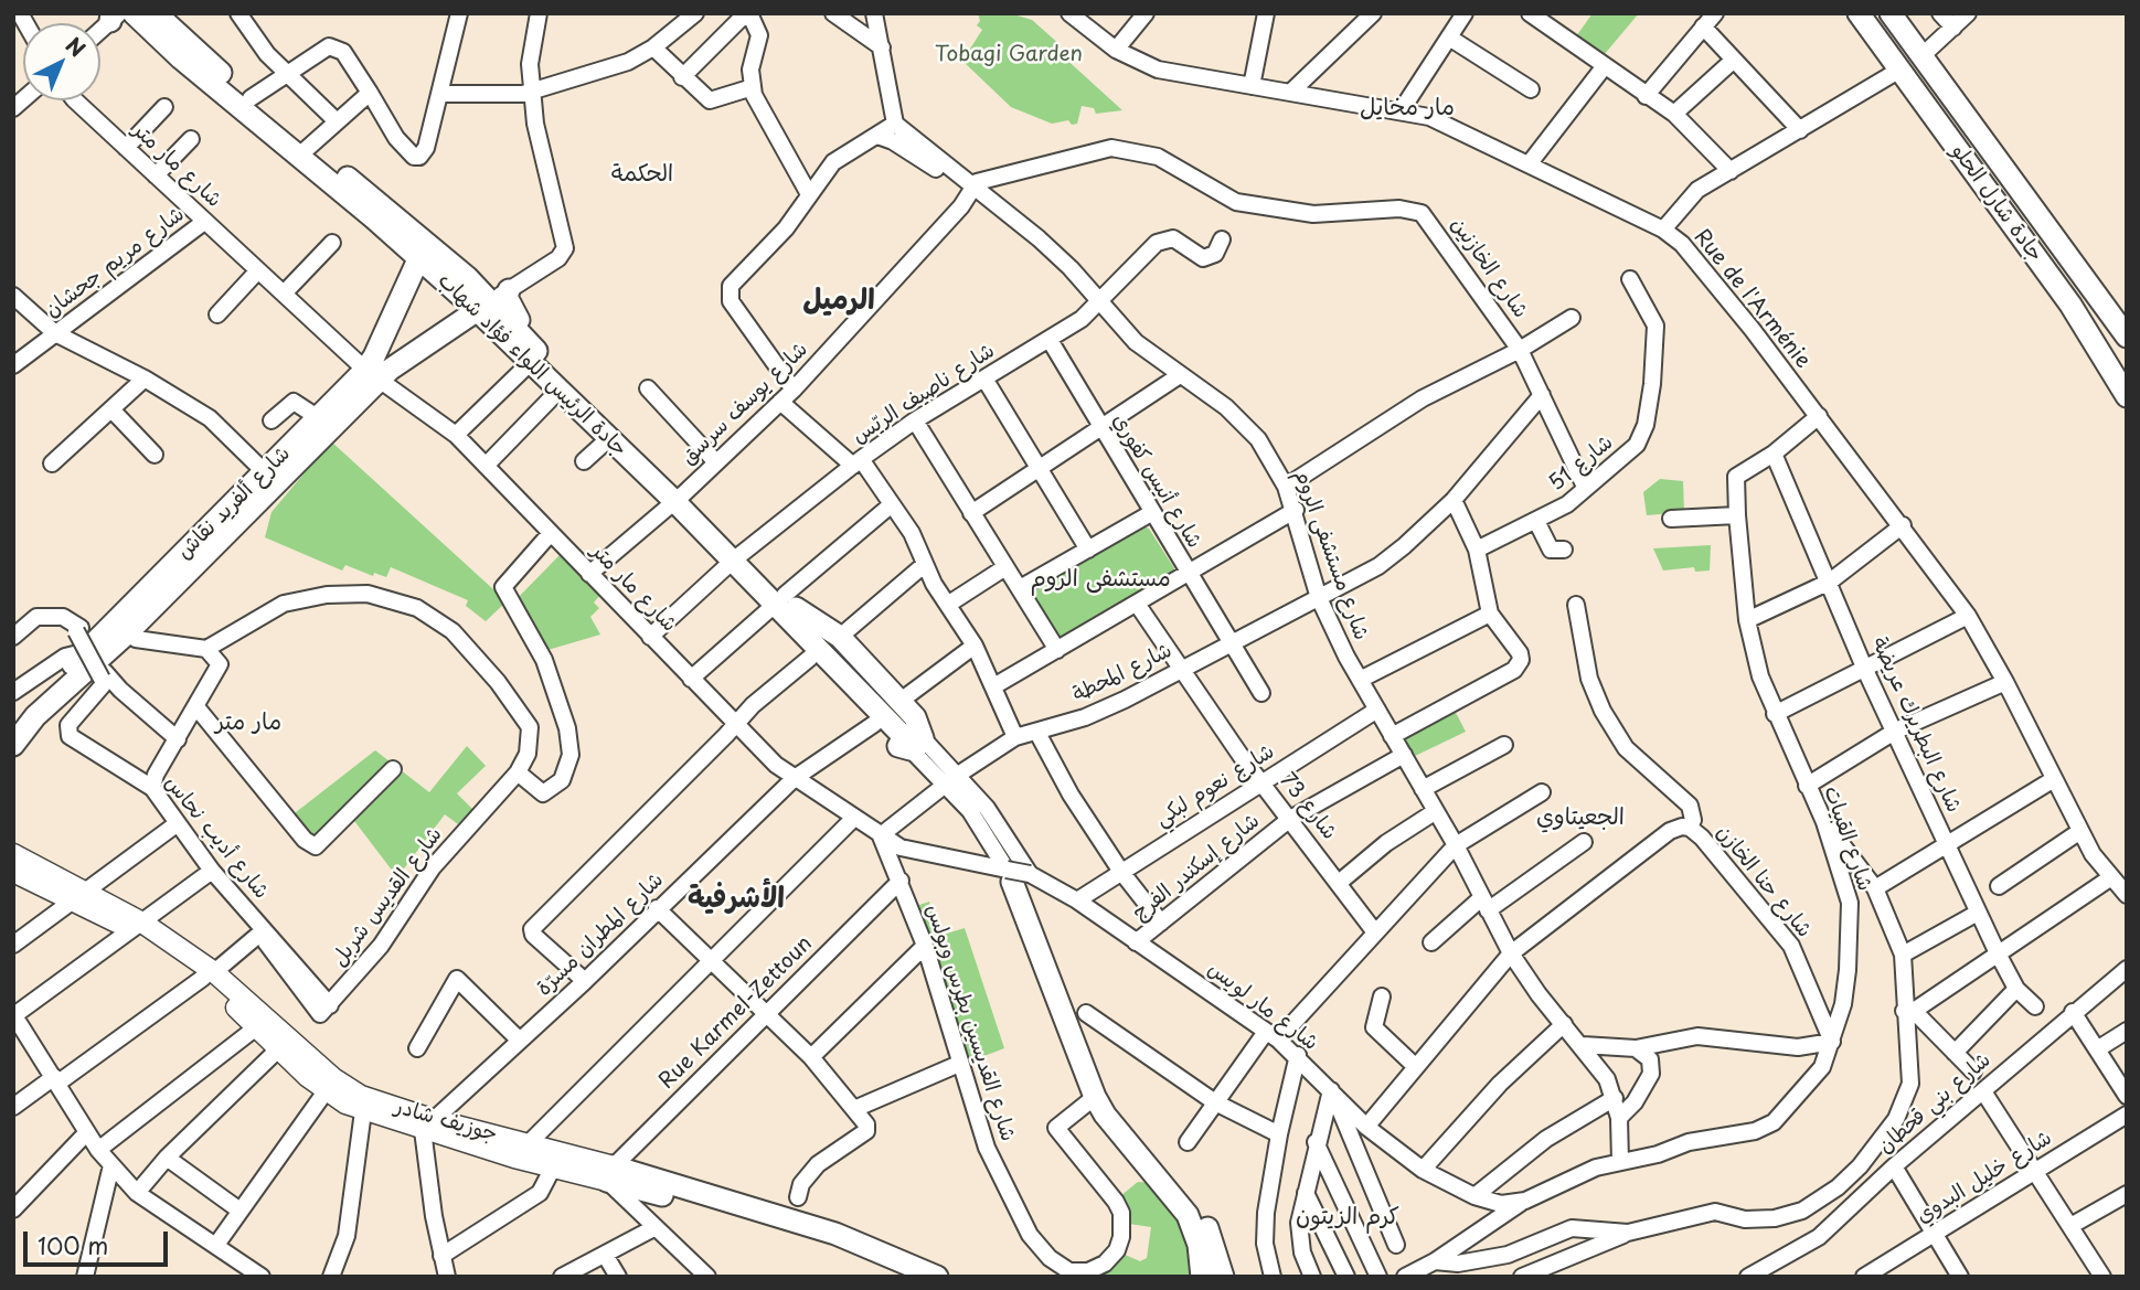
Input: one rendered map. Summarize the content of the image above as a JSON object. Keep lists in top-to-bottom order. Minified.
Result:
{"streets":{"highway":["جادة شارل الحلو","جادة الرئيس اللواء فؤاد شهاب","شارع ألفريد نقاش","جوزيف شادر"],"street":["شارع مار متر","شارع مريم جحشان","شارع الخازنين","Rue de l'Arménie","شارع ناصيف الريّس","شارع يوسف سرسق","شارع 51","شارع أنيس كفوري","شارع مستشفى الروم","شارع المحطة","شارع البطريرك عريضة","شارع نعوم لبكي","شارع 73","شارع أديب نحاس","شارع القبيات","شارع إسكندر الفرح","شارع حنا الخازن","شارع القديس شربل","شارع المطران مسرّة","شارع مار لويس","Rue Karmel-Zettoun","شارع القديسين بطرس وبولس","شارع بني قحطان","شارع خليل البدوي"]},"crossings":[["شارع مار متر","شارع مريم جحشان"],["شارع مار متر","شارع ناصيف الريّس"],["شارع مار متر","شارع يوسف سرسق"],["شارع مار متر","شارع ألفريد نقاش"],["شارع مار متر","شارع المحطة"],["شارع مار متر","شارع المطران مسرّة"],["شارع مار متر","شارع مار لويس"],["شارع مار متر","شارع القديسين بطرس وبولس"],["شارع الخازنين","شارع يوسف سرسق"],["شارع الخازنين","شارع مستشفى الروم"],["Rue de l'Arménie","شارع القبيات"],["جادة الرئيس اللواء فؤاد شهاب","شارع ناصيف الريّس"],["جادة الرئيس اللواء فؤاد شهاب","شارع يوسف سرسق"],["جادة الرئيس اللواء فؤاد شهاب","شارع ألفريد نقاش"],["شارع ناصيف الريّس","شارع أنيس كفوري"],["شارع ناصيف الريّس","شارع مستشفى الروم"],["شارع يوسف سرسق","شارع مستشفى الروم"],["شارع أنيس كفوري","شارع المحطة"],["شارع مستشفى الروم","شارع المحطة"],["شارع مستشفى الروم","شارع نعوم لبكي"],["شارع مستشفى الروم","شارع إسكندر الفرح"],["شارع مستشفى الروم","شارع حنا الخازن"],["شارع المحطة","شارع 73"],["شارع المحطة","شارع مار لويس"],["شارع المحطة","شارع القديسين بطرس وبولس"],["شارع البطريرك عريضة","شارع القبيات"],["شارع نعوم لبكي","شارع 73"],["شارع نعوم لبكي","شارع مار لويس"],["شارع 73","شارع إسكندر الفرح"],["شارع أديب نحاس","شارع القديس شربل"],["شارع القبيات","شارع حنا الخازن"],["شارع القبيات","شارع مار لويس"],["شارع إسكندر الفرح","شارع مار لويس"],["شارع حنا الخازن","شارع مار لويس"],["شارع المطران مسرّة","جوزيف شادر"],["شارع مار لويس","شارع القديسين بطرس وبولس"],["Rue Karmel-Zettoun","شارع القديسين بطرس وبولس"],["Rue Karmel-Zettoun","جوزيف شادر"]],"districts":["مار مخايل","الحكمة","الرميل","مستشفى الروم","مار متر","الجعيتاوي","الأشرفية","كرم الزيتون"],"parks":["Tobagi Garden"],"scale_bar":"100 m","north":"top right"}
